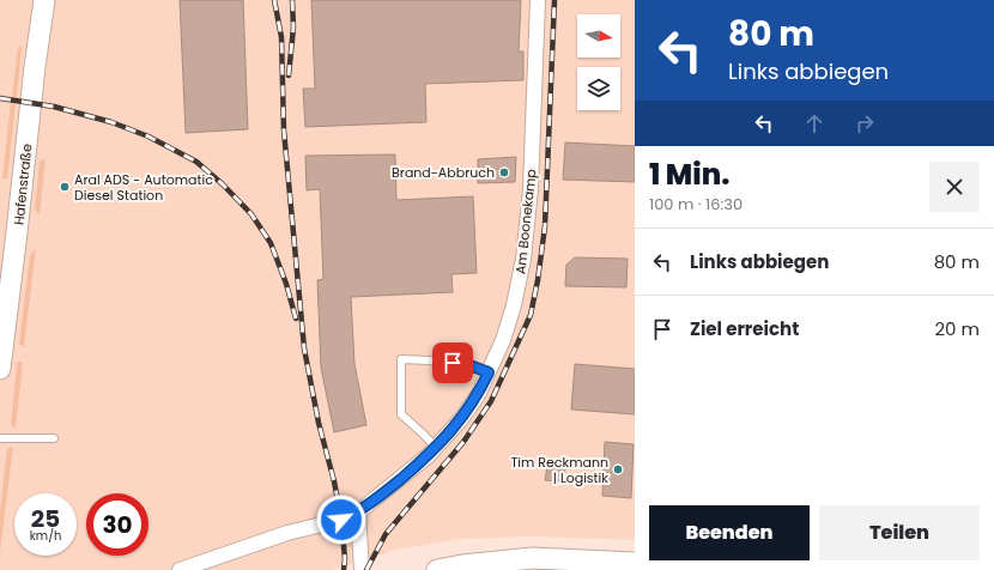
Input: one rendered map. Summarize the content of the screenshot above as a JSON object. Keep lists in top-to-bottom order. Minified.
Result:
{"streets":{"street":["Hafenstraße","Am Boonekamp"]},"places":["Brand-Abbruch","Aral ADS - Automatic Diesel Station","Tim Reckmann | Logistik"],"north":"right","page":{"turn":["80 m","Links abbiegen"],"heading":["1 Min.","100 m · 16:30"],"list":[{"name":"Links abbiegen","value":"80 m"},{"name":"Ziel erreicht","value":"20 m"}],"speed":"25 km/h","limit":"30","buttons":["Beenden","Teilen"]}}
